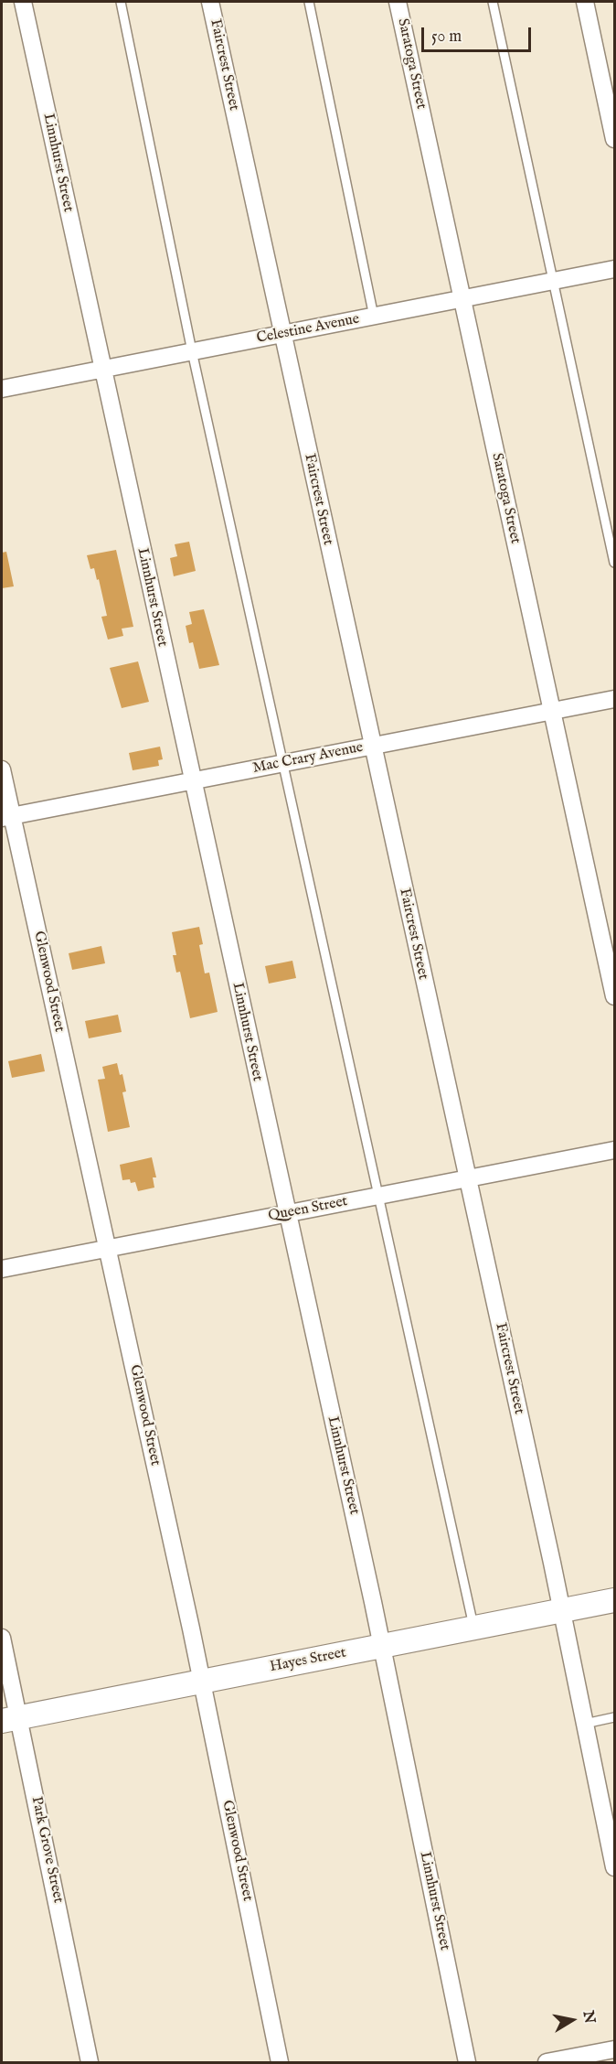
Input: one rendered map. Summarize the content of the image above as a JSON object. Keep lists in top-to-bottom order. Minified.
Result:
{"streets":{"street":["Saratoga Street","Faircrest Street","Linnhurst Street","Celestine Avenue","Mac Crary Avenue","Glenwood Street","Queen Street","Hayes Street","Park Grove Street"]},"crossings":[["Saratoga Street","Celestine Avenue"],["Saratoga Street","Mac Crary Avenue"],["Faircrest Street","Celestine Avenue"],["Faircrest Street","Mac Crary Avenue"],["Faircrest Street","Queen Street"],["Faircrest Street","Hayes Street"],["Linnhurst Street","Celestine Avenue"],["Linnhurst Street","Mac Crary Avenue"],["Linnhurst Street","Queen Street"],["Linnhurst Street","Hayes Street"],["Mac Crary Avenue","Glenwood Street"],["Glenwood Street","Queen Street"],["Glenwood Street","Hayes Street"],["Hayes Street","Park Grove Street"]],"scale_bar":"50 m","north":"right"}
